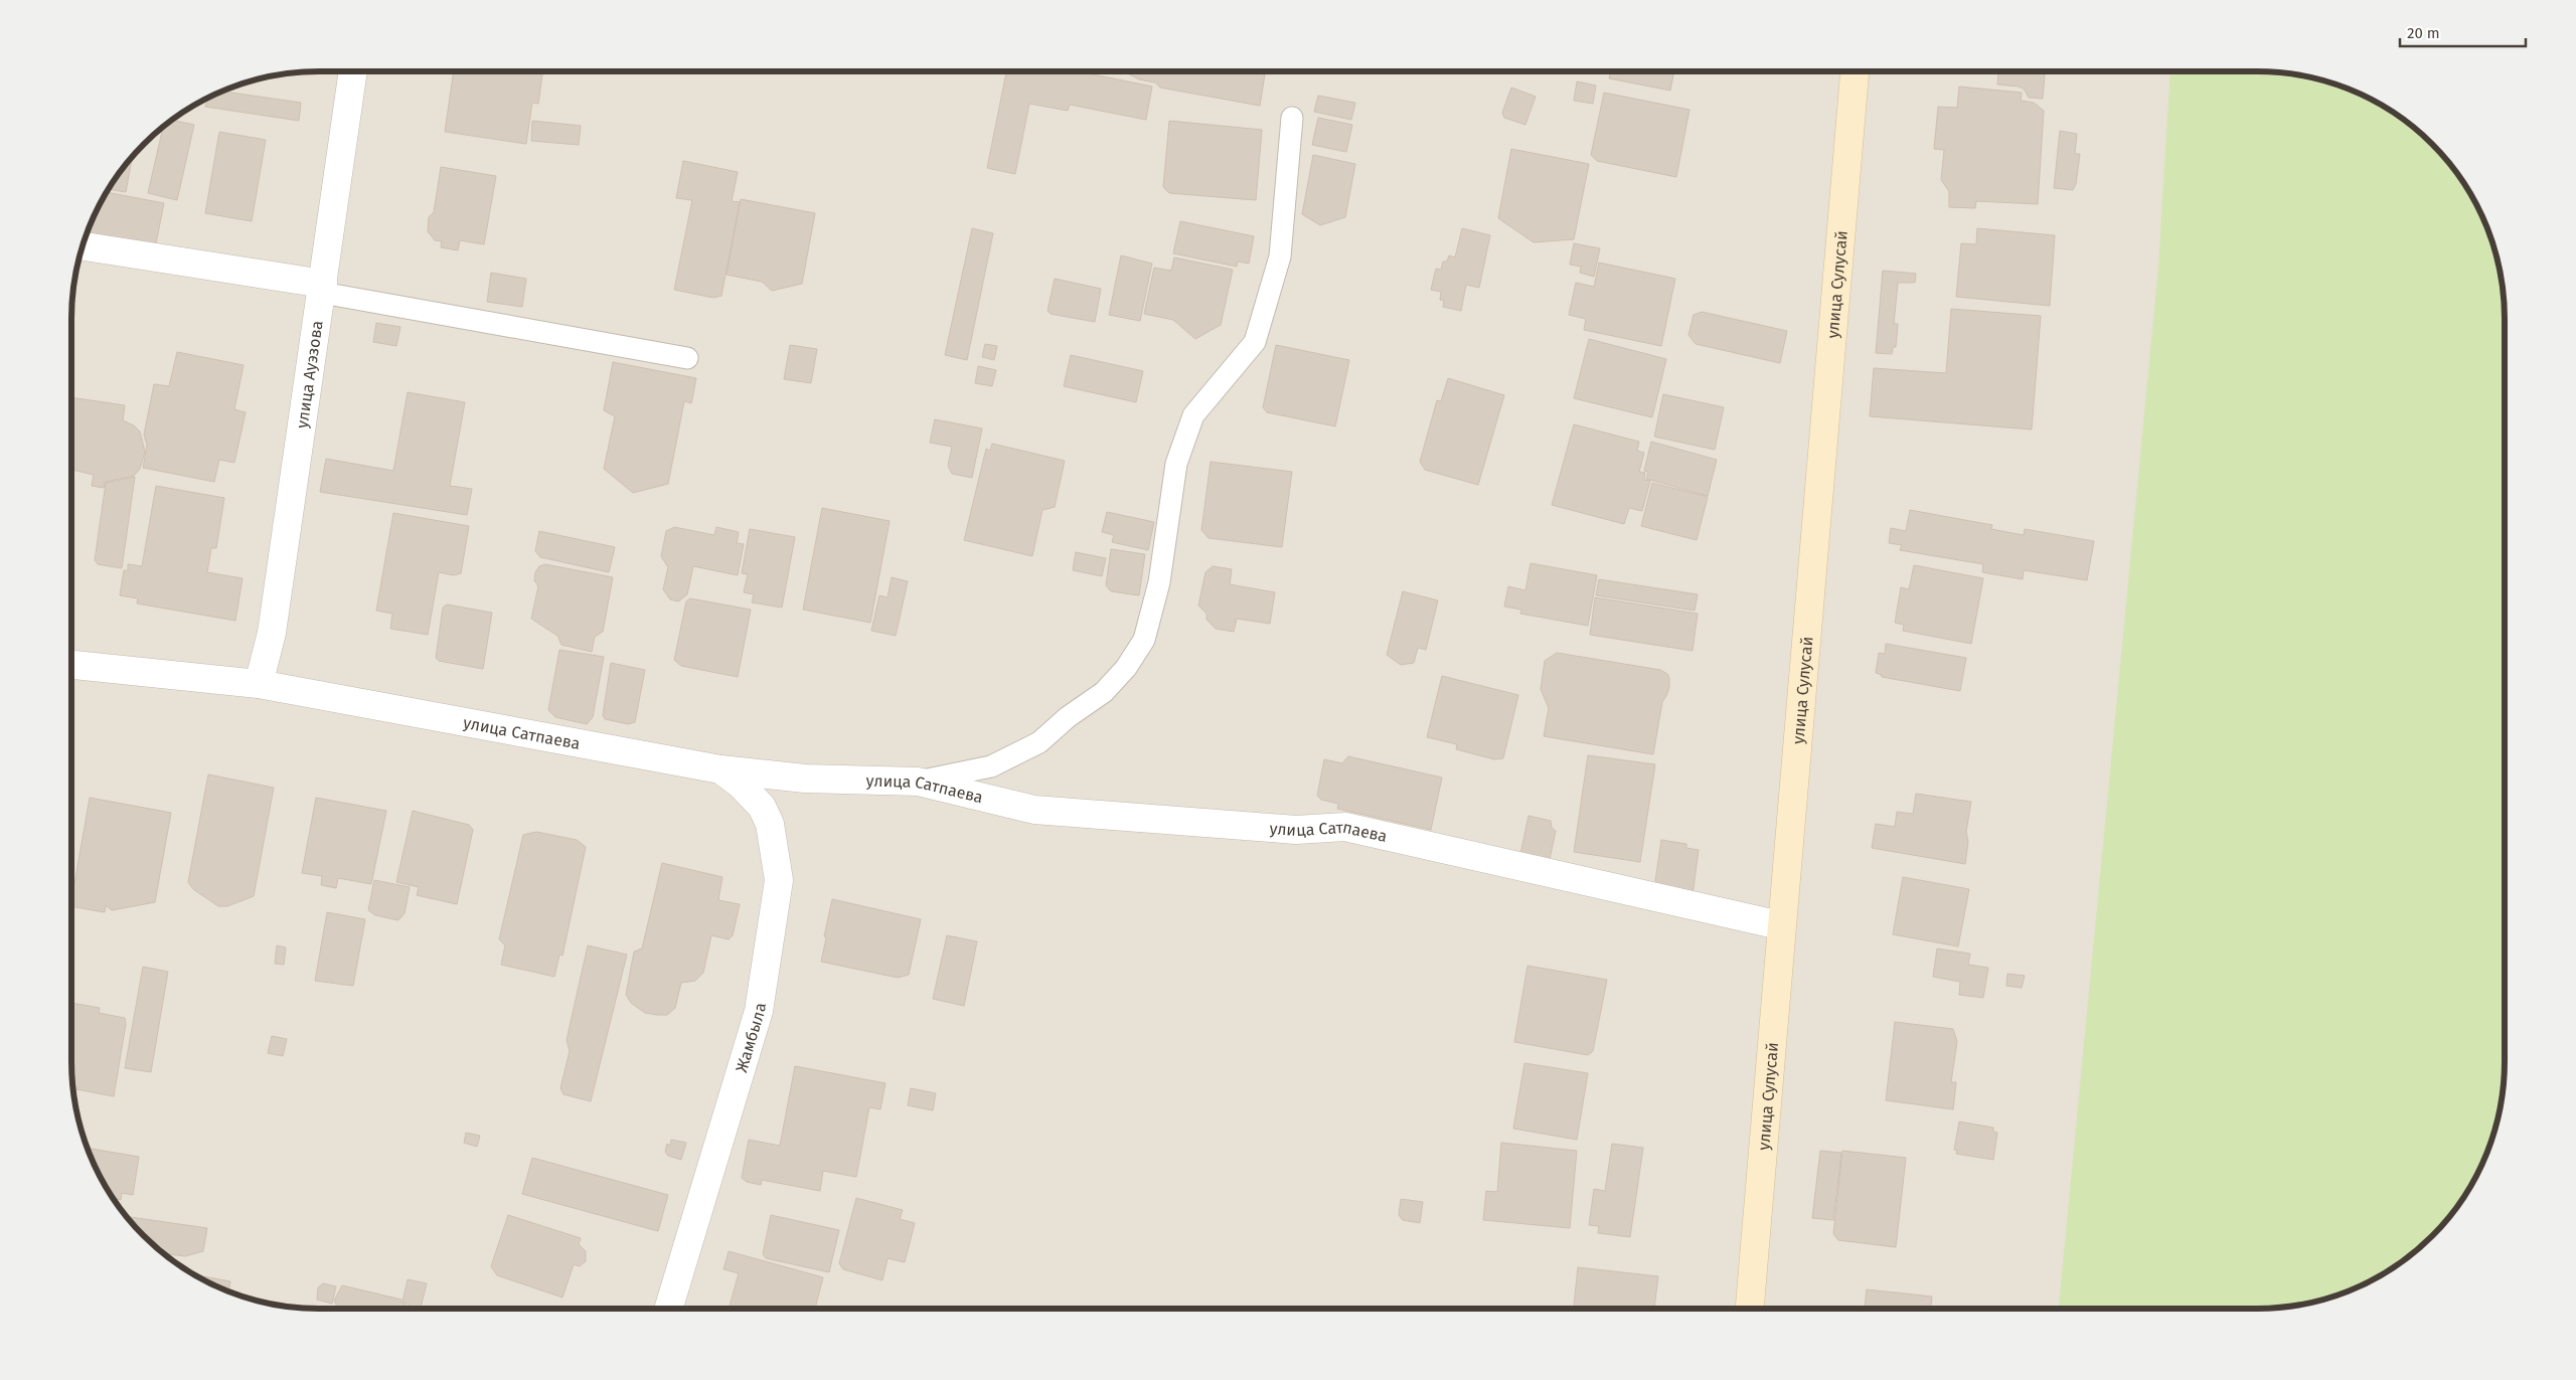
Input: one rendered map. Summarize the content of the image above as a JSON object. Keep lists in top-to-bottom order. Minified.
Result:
{"streets":{"main road":["улица Сулусай"],"street":["улица Ауэзова","улица Сатпаева","Жамбыла"]},"crossings":[["улица Сулусай","улица Сатпаева"],["улица Ауэзова","улица Сатпаева"],["улица Сатпаева","Жамбыла"]],"scale_bar":"20 m"}
